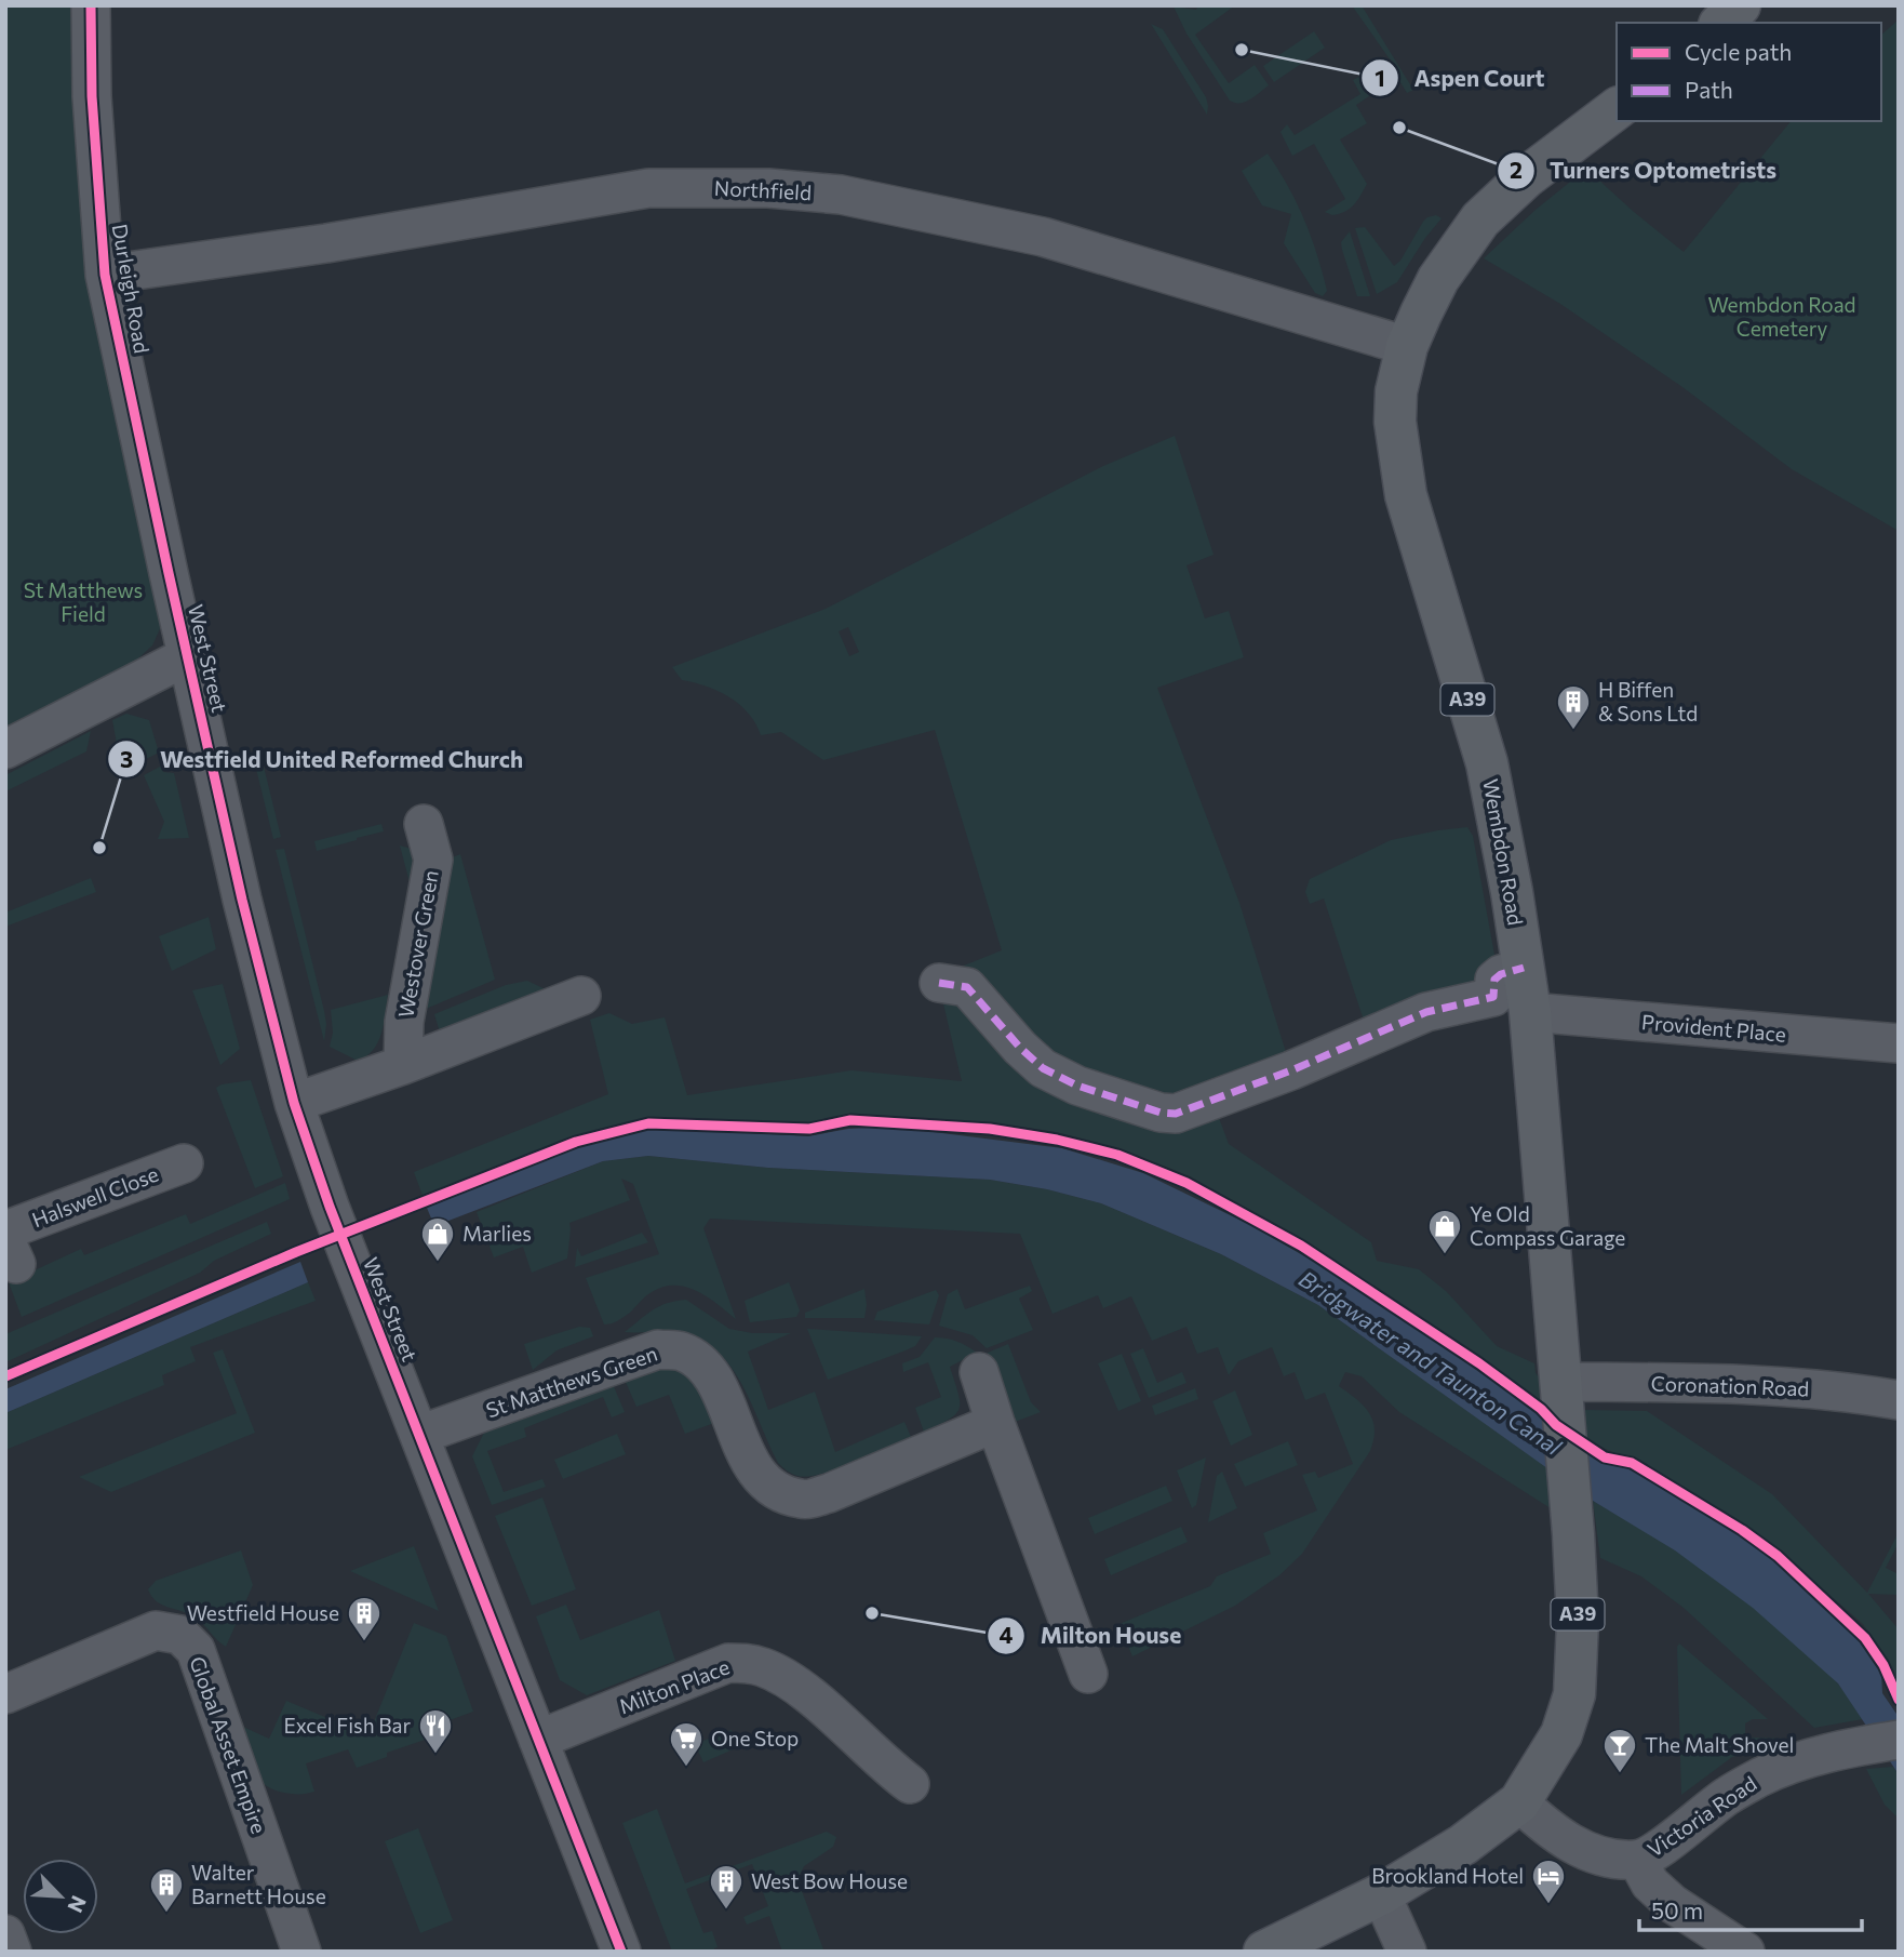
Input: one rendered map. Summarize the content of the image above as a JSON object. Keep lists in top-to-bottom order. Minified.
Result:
{"streets":{"main road":["A39","Wembdon Road"],"street":["Northfield","Durleigh Road","West Street","Westover Green","Provident Place","Halswell Close","St Matthews Green","Coronation Road","Milton Place","Global Asset Empire","Victoria Road"]},"crossings":[["Northfield","Durleigh Road"],["Northfield","Wembdon Road"],["Durleigh Road","West Street"],["West Street","St Matthews Green"],["West Street","Milton Place"],["A39","Wembdon Road"],["A39","Victoria Road"],["Wembdon Road","Provident Place"],["Wembdon Road","Coronation Road"],["Wembdon Road","Victoria Road"]],"water":["Bridgwater and Taunton Canal"],"parks":["Wembdon Road Cemetery","St Matthews Field"],"places":{"other":["Aspen Court","Turners Optometrists","Westfield United Reformed Church","Milton House"],"building":["H Biffen & Sons Ltd","Westfield House","West Bow House","Walter Barnett House"],"shop":["Ye Old Compass Garage","Marlies"],"restaurant":["Excel Fish Bar"],"supermarket":["One Stop"],"bar":["The Malt Shovel"],"hotel":["Brookland Hotel"]},"legend":["Cycle path","Path"],"scale_bar":"50 m","north":"bottom right"}
